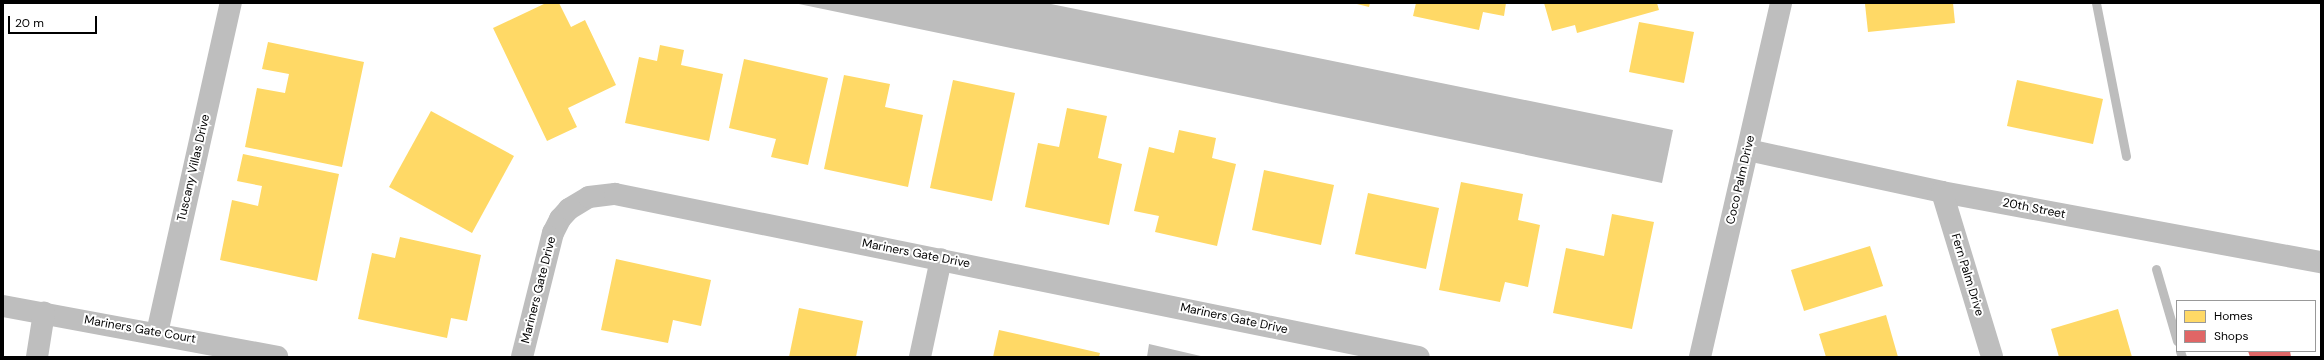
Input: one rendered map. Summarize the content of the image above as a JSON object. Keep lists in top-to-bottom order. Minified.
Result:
{"streets":{"street":["Tuscany Villas Drive","Coco Palm Drive","20th Street","Mariners Gate Drive","Fern Palm Drive","Mariners Gate Court"]},"crossings":[["Tuscany Villas Drive","Mariners Gate Court"],["Coco Palm Drive","20th Street"],["20th Street","Fern Palm Drive"]],"legend":["Homes","Shops"],"scale_bar":"20 m"}
